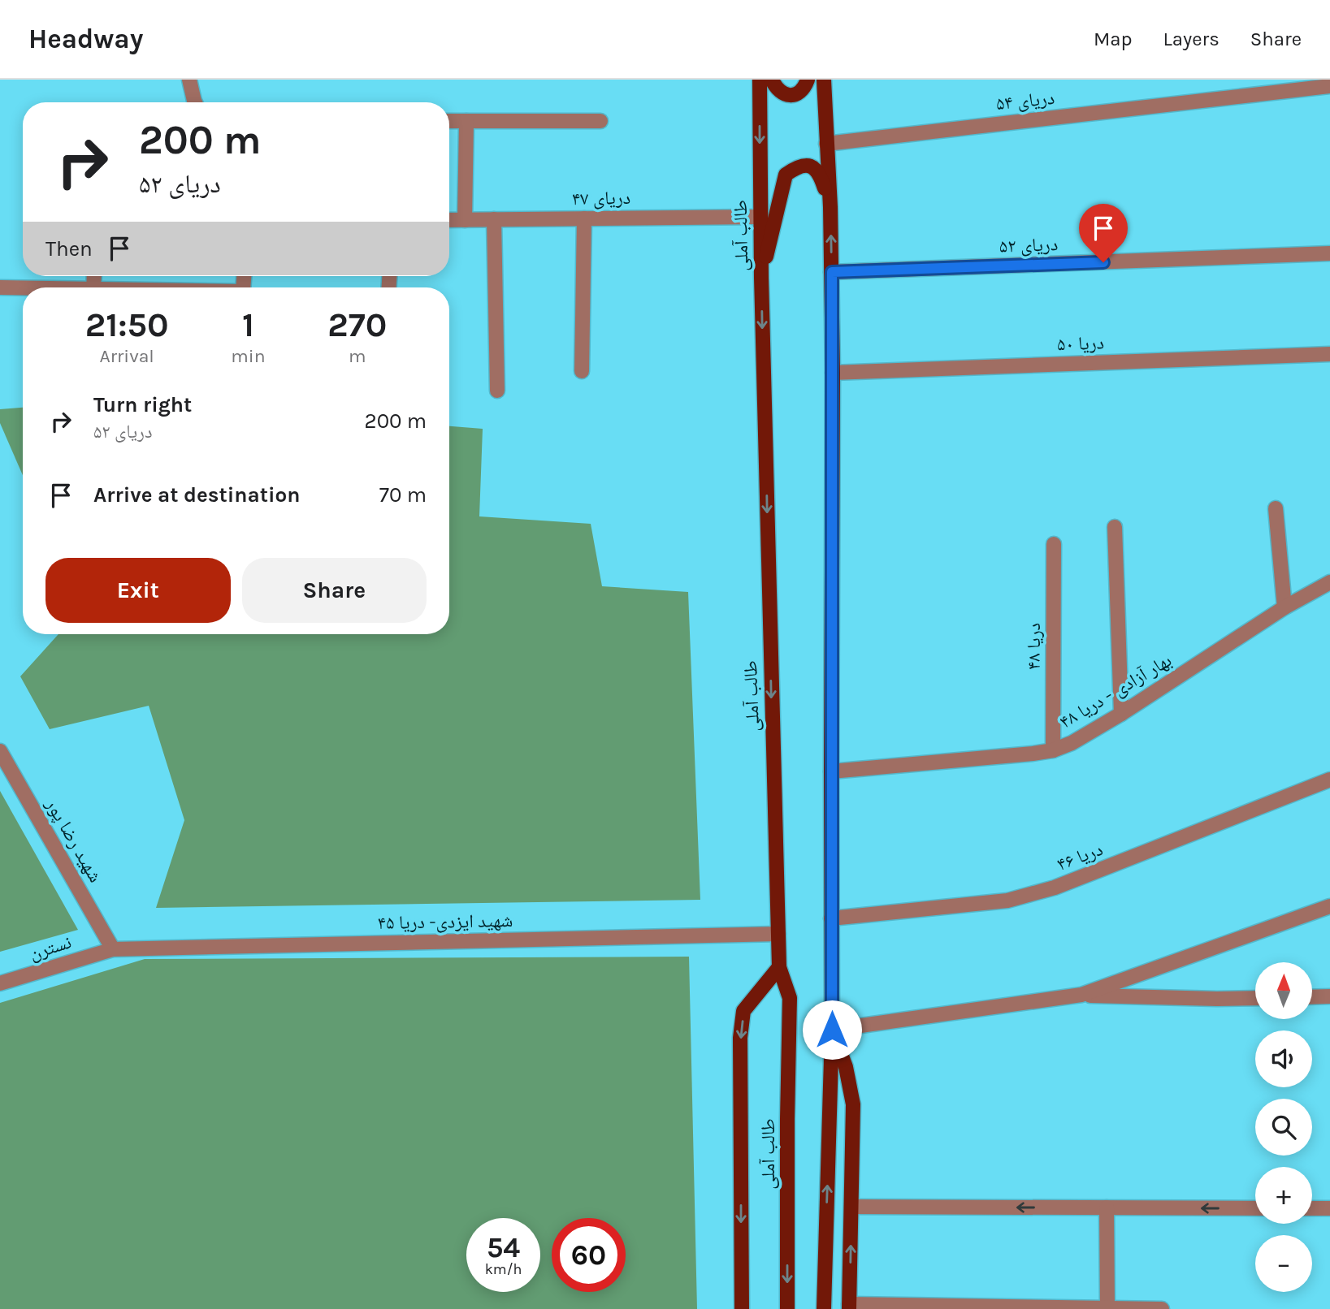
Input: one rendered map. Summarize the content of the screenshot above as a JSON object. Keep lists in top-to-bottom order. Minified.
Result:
{"streets":{"main road":["طالب آملی"],"street":["دریای ۵۴","دریای ۴۷","دریای ۵۲","دریا ۵۰","دریا ۴۸","بهار آزادی - دریا ۴۸","شهید رضا پور","دریا ۴۶","شهید ایزدی- دریا ۴۵","نسترن"]},"crossings":[["دریای ۴۷","طالب آملی"],["طالب آملی","شهید ایزدی- دریا ۴۵"],["دریا ۴۸","بهار آزادی - دریا ۴۸"],["شهید رضا پور","شهید ایزدی- دریا ۴۵"],["شهید رضا پور","نسترن"],["شهید ایزدی- دریا ۴۵","نسترن"]],"north":"top","page":{"header":"Headway","nav":["Map","Layers","Share"],"turn":["200 m","دریای ۵۲"],"then":"Then","eta":["21:50","Arrival","1","min","270","m"],"list":[{"name":"Turn right","note":"دریای ۵۲","value":"200 m"},{"name":"Arrive at destination","value":"70 m"}],"buttons":["Exit","Share"],"map_buttons":["+","−"],"speed":"54 km/h","limit":"60"}}
